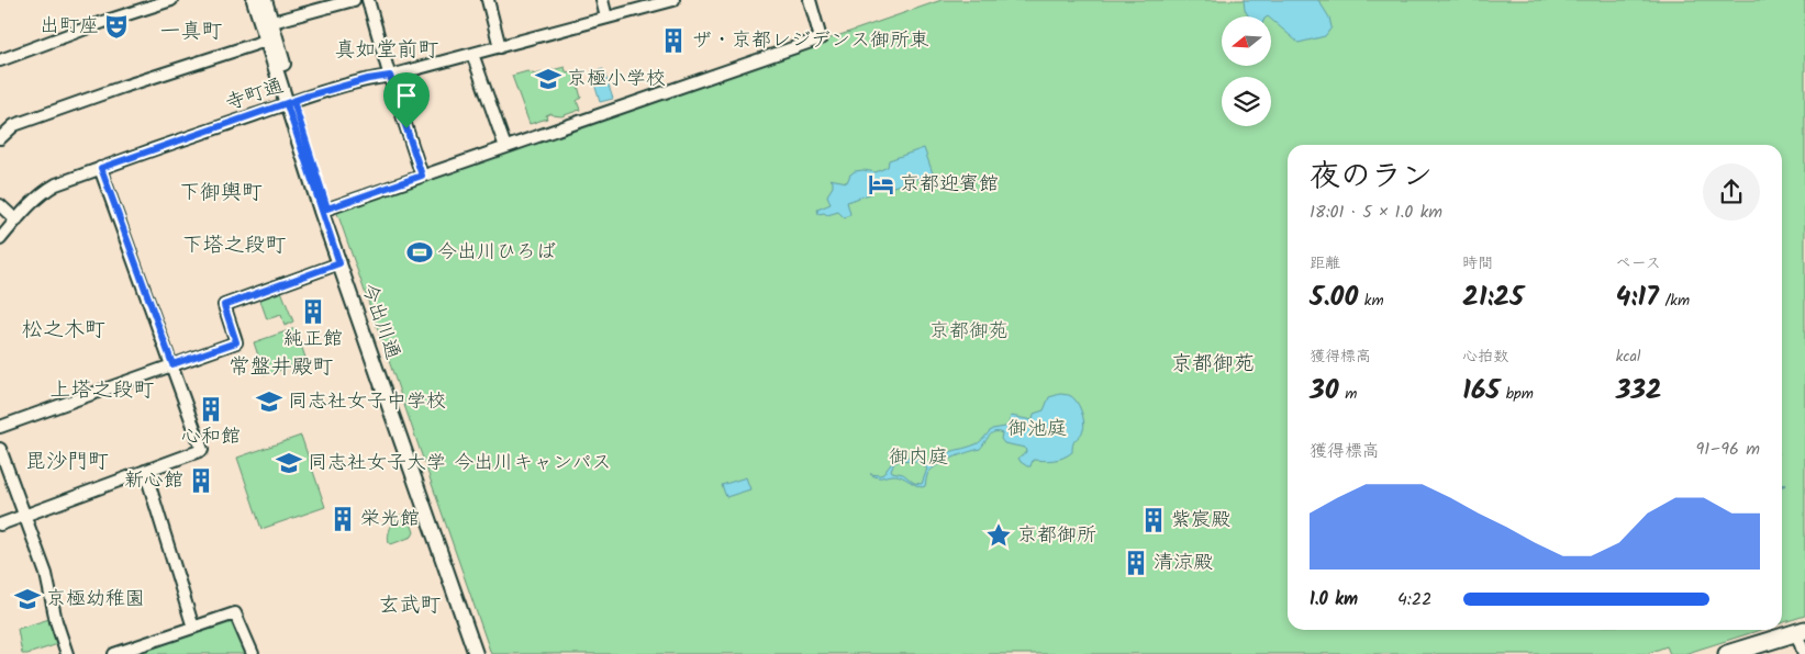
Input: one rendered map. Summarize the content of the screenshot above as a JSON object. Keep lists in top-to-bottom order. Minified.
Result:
{"streets":{"main road":["今出川通"],"street":["寺町通"]},"crossings":[["寺町通","今出川通"]],"districts":["一真町","真如堂前町","下御輿町","下塔之段町","松之木町","京都御苑","常盤井殿町","上塔之段町","毘沙門町","玄武町"],"parks":["京都御苑","御池庭","御内庭"],"places":{"theatre":["出町座"],"building":["ザ・京都レジデンス御所東","純正館","心和館","新心館","栄光館","紫宸殿","清涼殿"],"school or university":["京極小学校","同志社女子中学校","同志社女子大学 今出川キャンパス","京極幼稚園"],"hotel":["京都迎賓館"],"sports":["今出川ひろば"],"place":["京都御所"]},"north":"left","page":{"heading":["夜のラン","18:01 · 5 × 1.0 km"],"stats":[["距離","5.00 km"],["時間","21:25"],["ペース","4:17 /km"],["獲得標高","30 m"],["心拍数","165 bpm"],["kcal","332"]],"chart":["獲得標高","91–96 m"],"list":[{"name":"1.0 km","note":"4:22"}]}}
